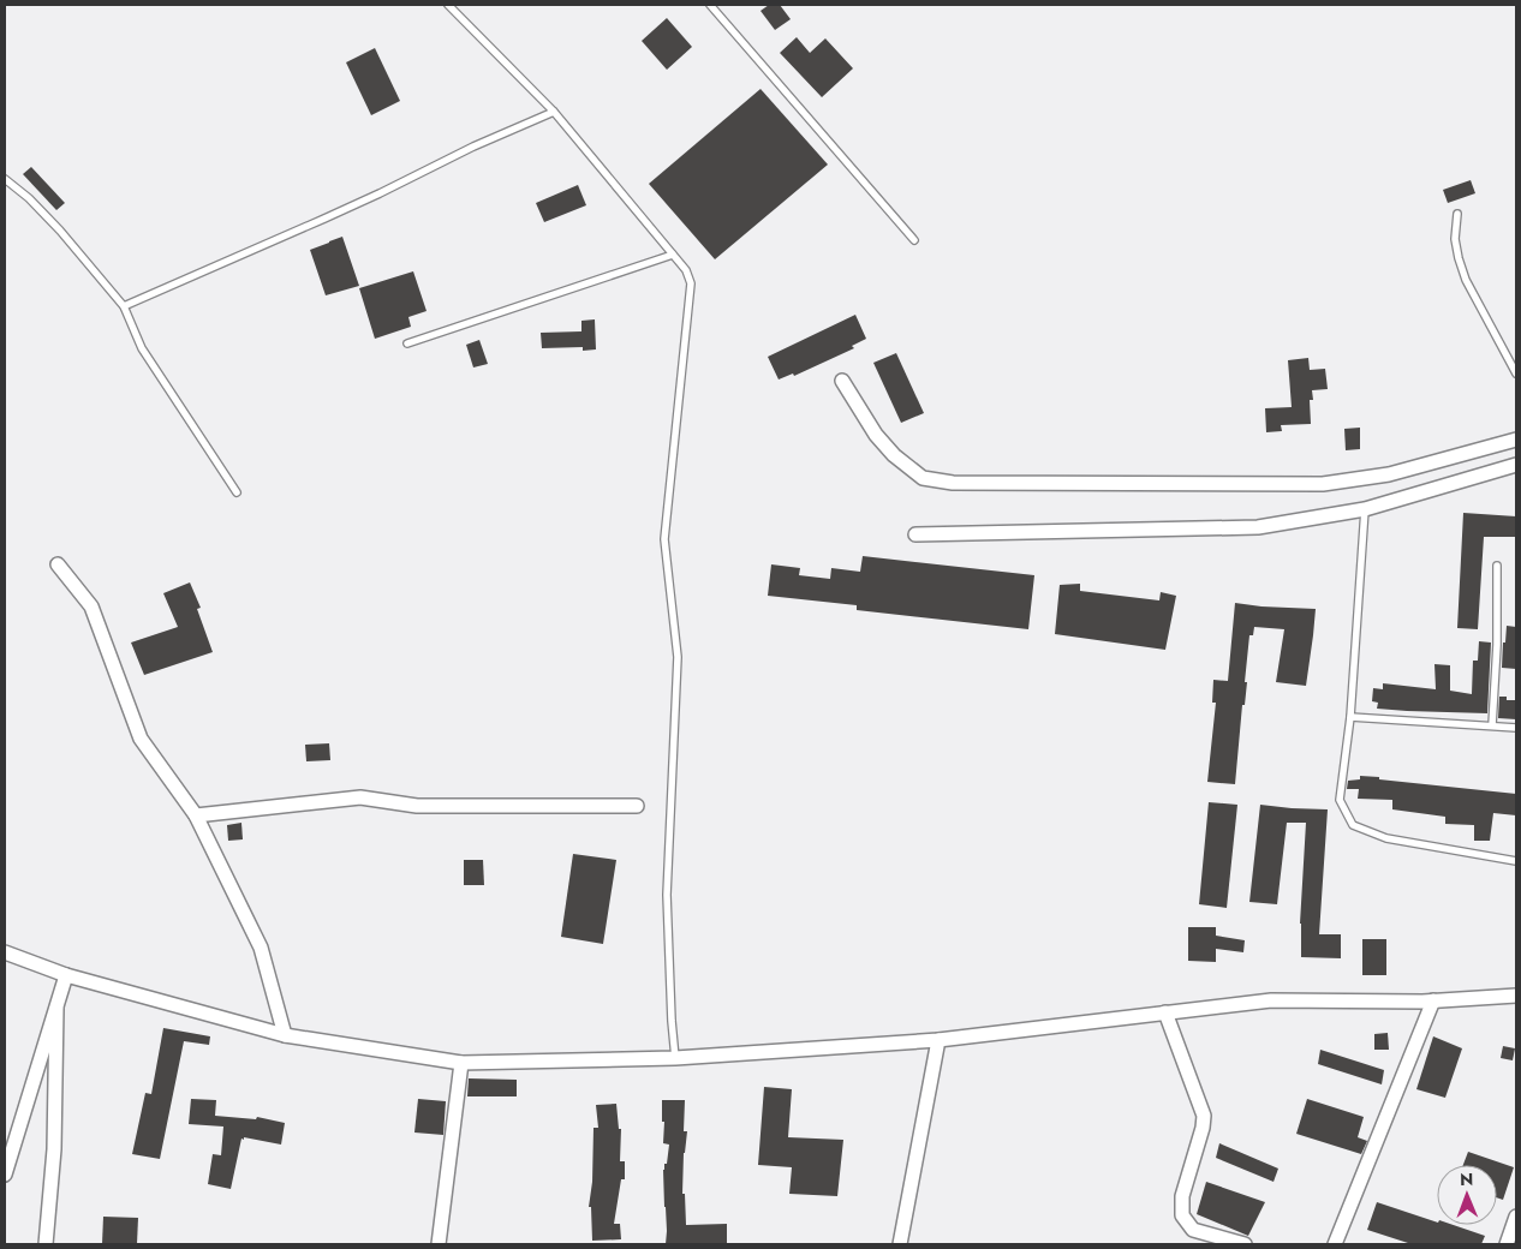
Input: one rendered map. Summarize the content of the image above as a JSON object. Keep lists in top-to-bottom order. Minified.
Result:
{"north":"top"}
